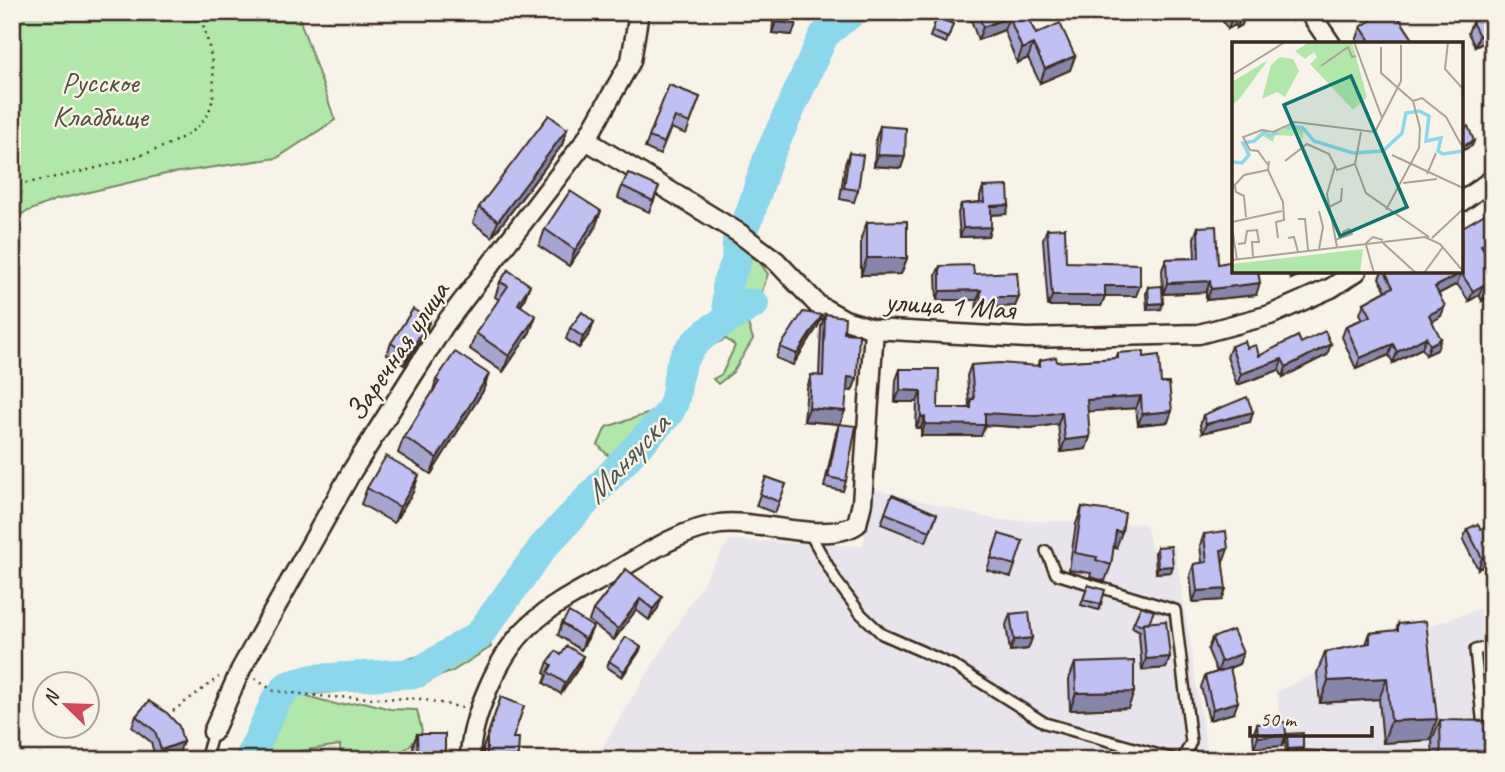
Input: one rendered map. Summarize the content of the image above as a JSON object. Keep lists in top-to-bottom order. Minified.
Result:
{"streets":{"street":["улица 1 Мая","Заречная улица"]},"crossings":[["улица 1 Мая","Заречная улица"]],"water":["Маняуска"],"parks":["Русское Кладбище"],"scale_bar":"50 m","north":"top left"}
